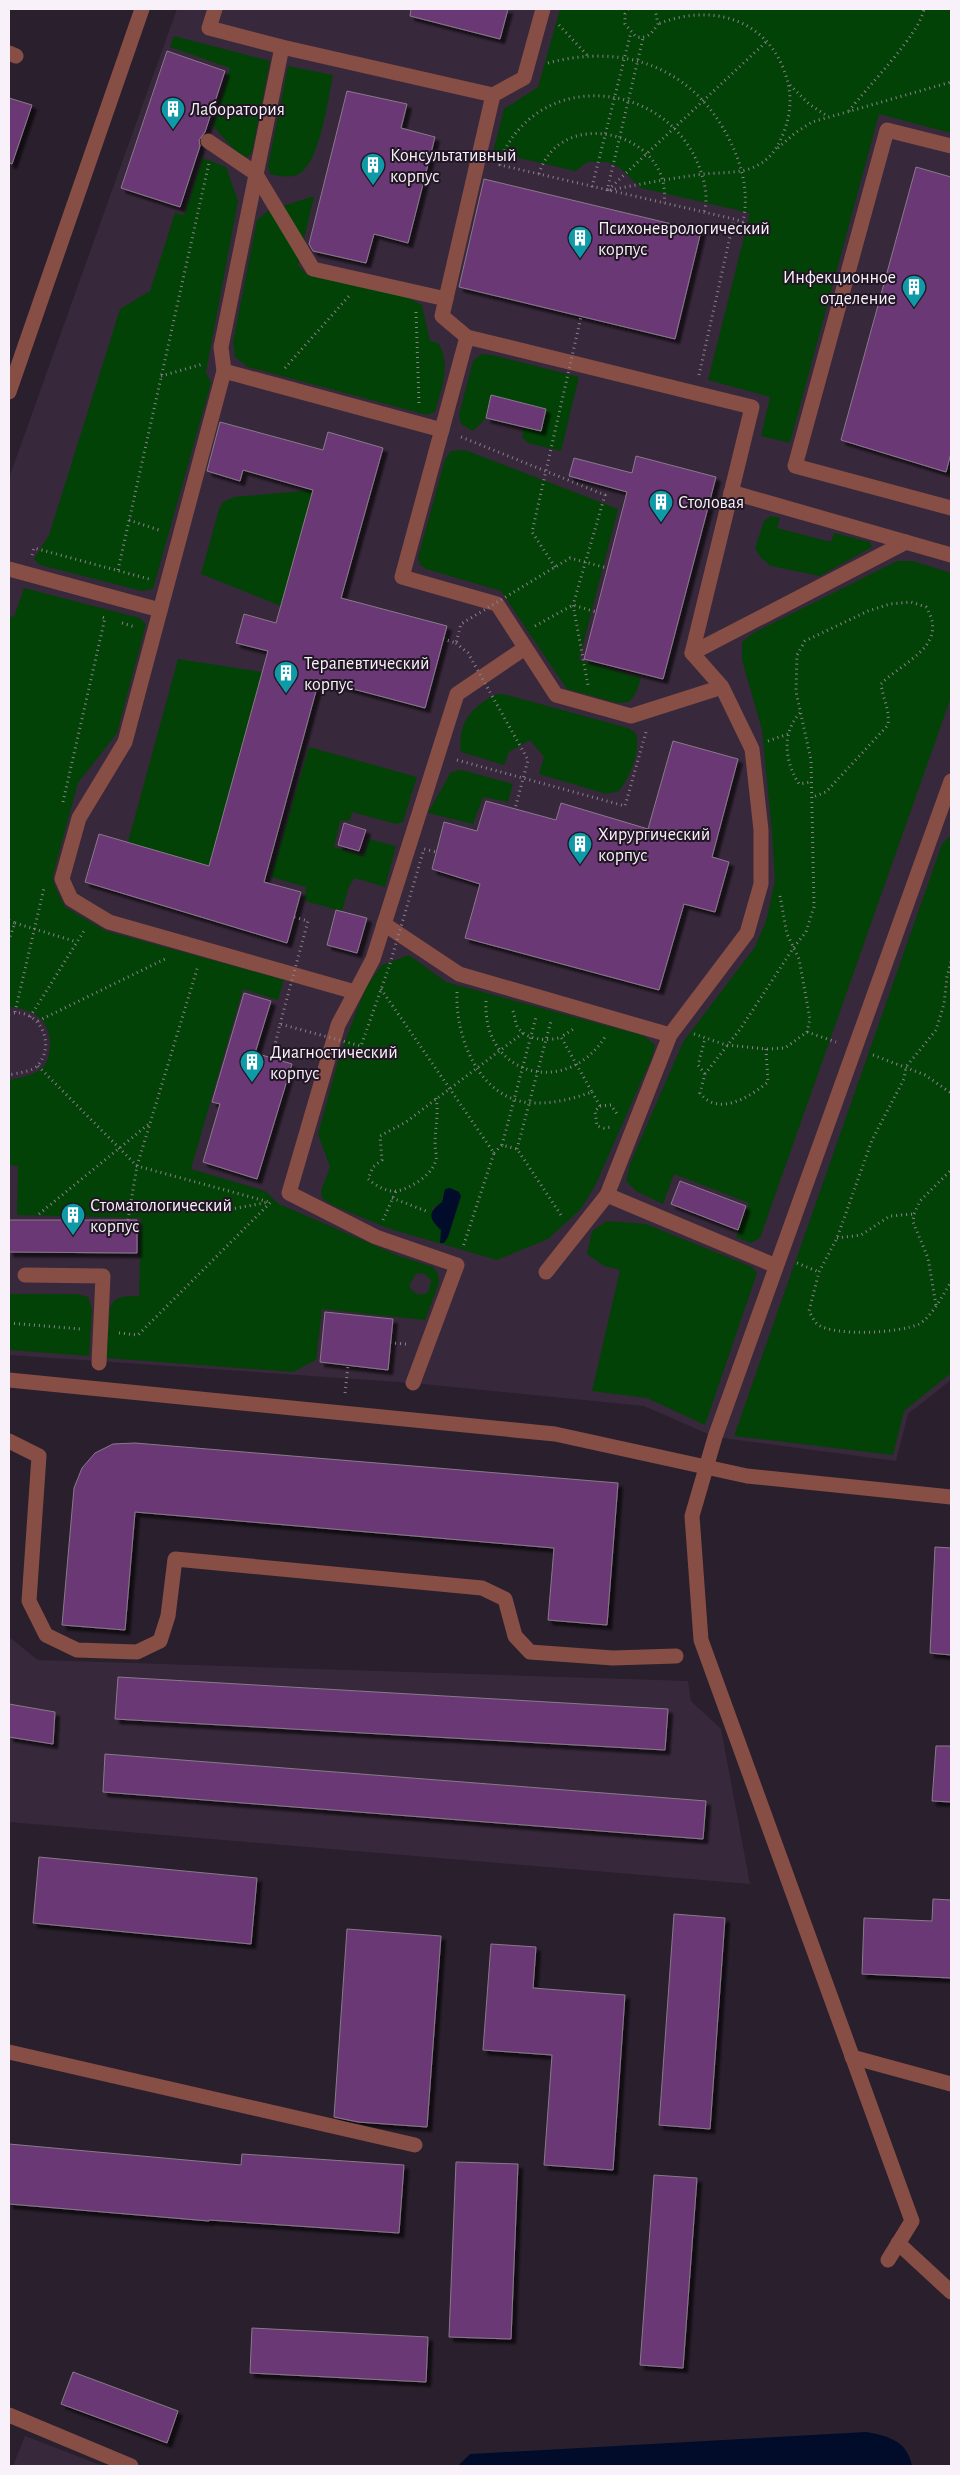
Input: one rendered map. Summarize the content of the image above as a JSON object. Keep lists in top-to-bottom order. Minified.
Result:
{"places":{"building":["Лаборатория","Консультативный корпус","Психоневрологический корпус","Инфекционное отделение","Столовая","Терапевтический корпус","Хирургический корпус","Диагностический корпус","Стоматологический корпус"]}}
